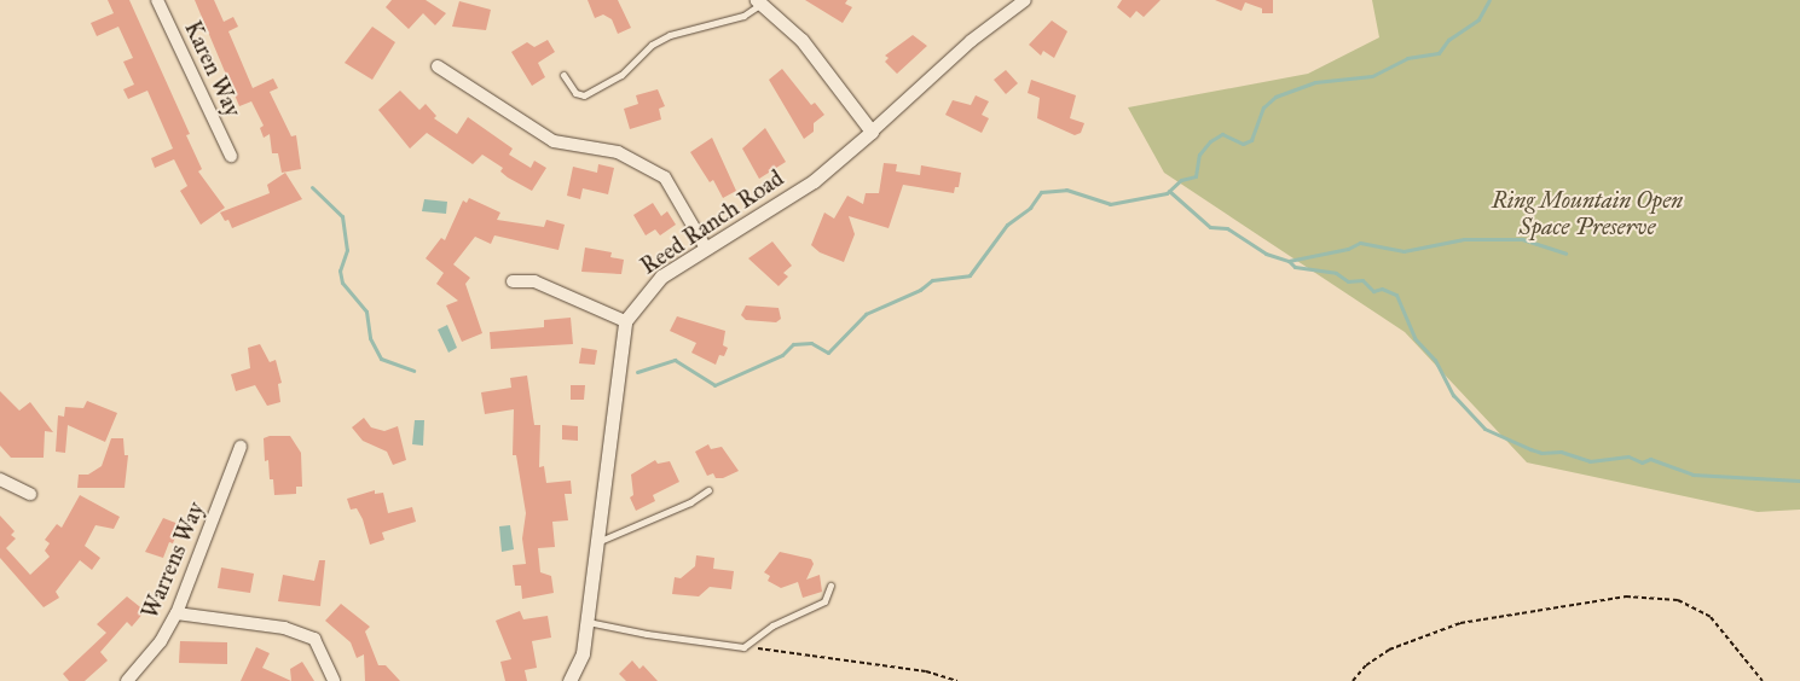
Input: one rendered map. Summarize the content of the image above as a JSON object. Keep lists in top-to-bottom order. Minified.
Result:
{"streets":{"street":["Karen Way","Reed Ranch Road","Warrens Way"]},"parks":["Ring Mountain Open Space Preserve"]}
